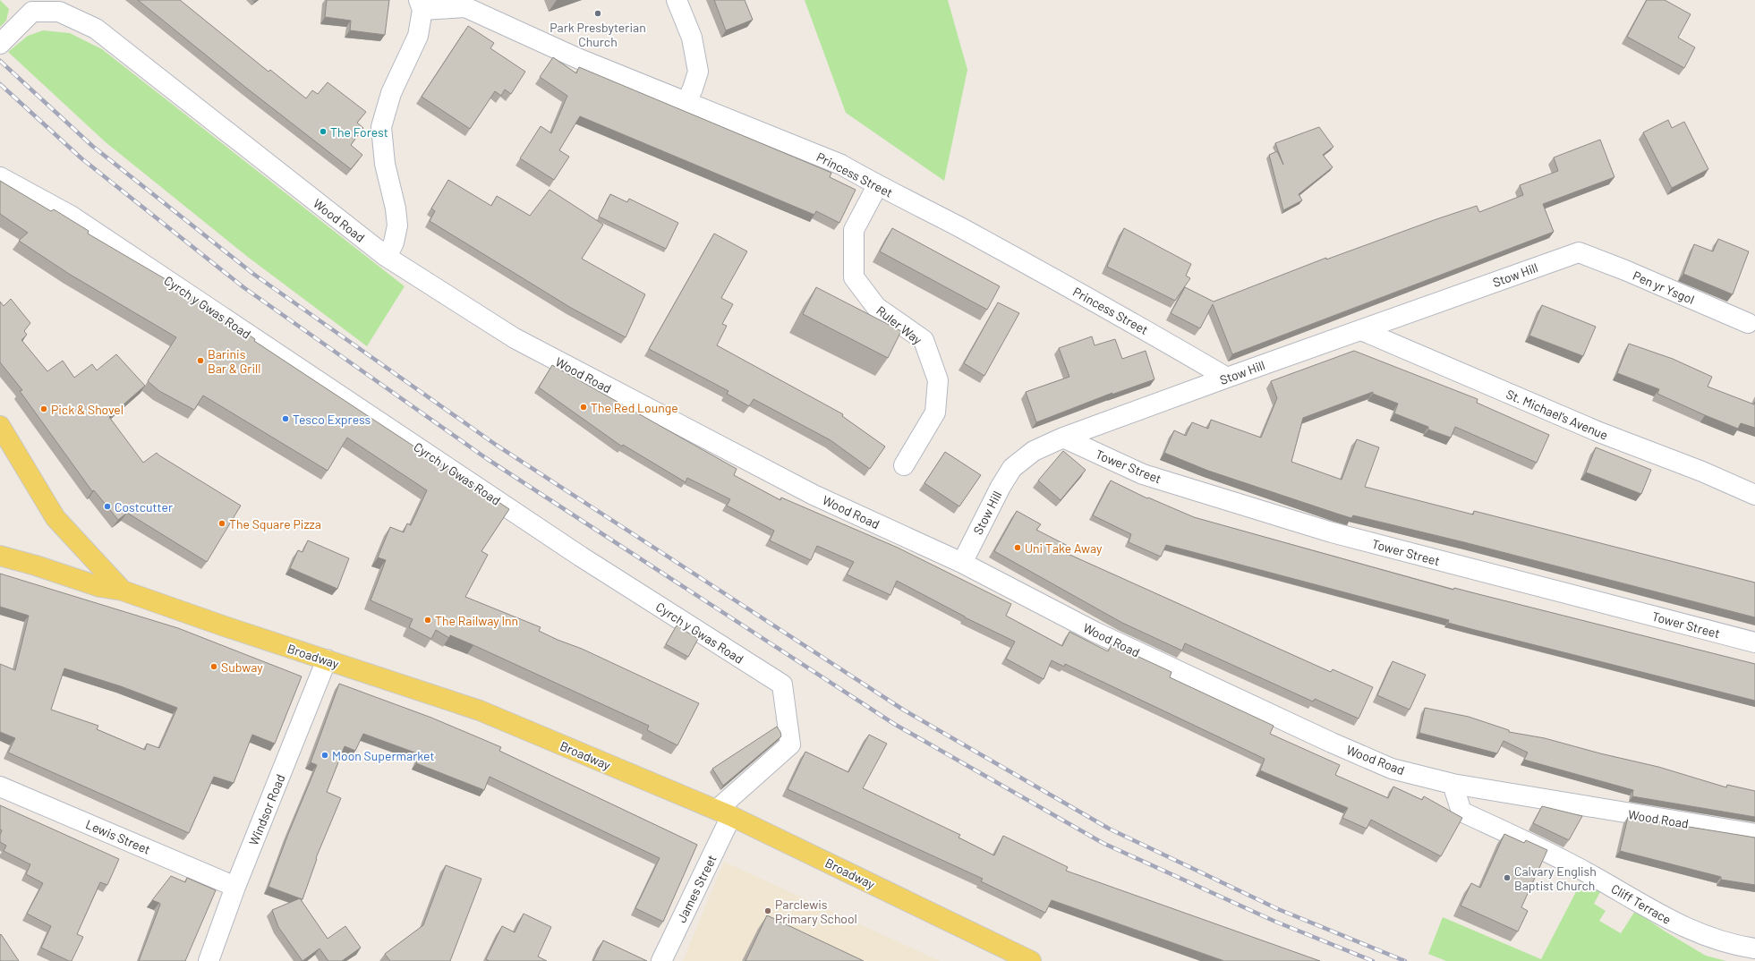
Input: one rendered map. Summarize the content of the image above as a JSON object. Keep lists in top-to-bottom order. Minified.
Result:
{"streets":{"main road":["Broadway"],"street":["Princess Street","Wood Road","Stow Hill","Pen yr Ysgol","Cyrch y Gwas Road","Ruler Way","St. Michael's Avenue","Tower Street","Windsor Road","Lewis Street","James Street","Cliff Terrace"]},"crossings":[["Princess Street","Stow Hill"],["Princess Street","Ruler Way"],["Wood Road","Stow Hill"],["Wood Road","Cliff Terrace"],["Stow Hill","Pen yr Ysgol"],["Stow Hill","St. Michael's Avenue"],["Stow Hill","Tower Street"],["Cyrch y Gwas Road","Broadway"],["Cyrch y Gwas Road","James Street"],["Broadway","Windsor Road"],["Broadway","James Street"],["Windsor Road","Lewis Street"]],"places":["Park Presbyterian Church","The Forest","Barinis Bar & Grill","The Red Lounge","Pick & Shovel","Tesco Express","Costcutter","The Square Pizza","Uni Take Away","The Railway Inn","Subway","Moon Supermarket","Calvary English Baptist Church","Parclewis Primary School"]}
